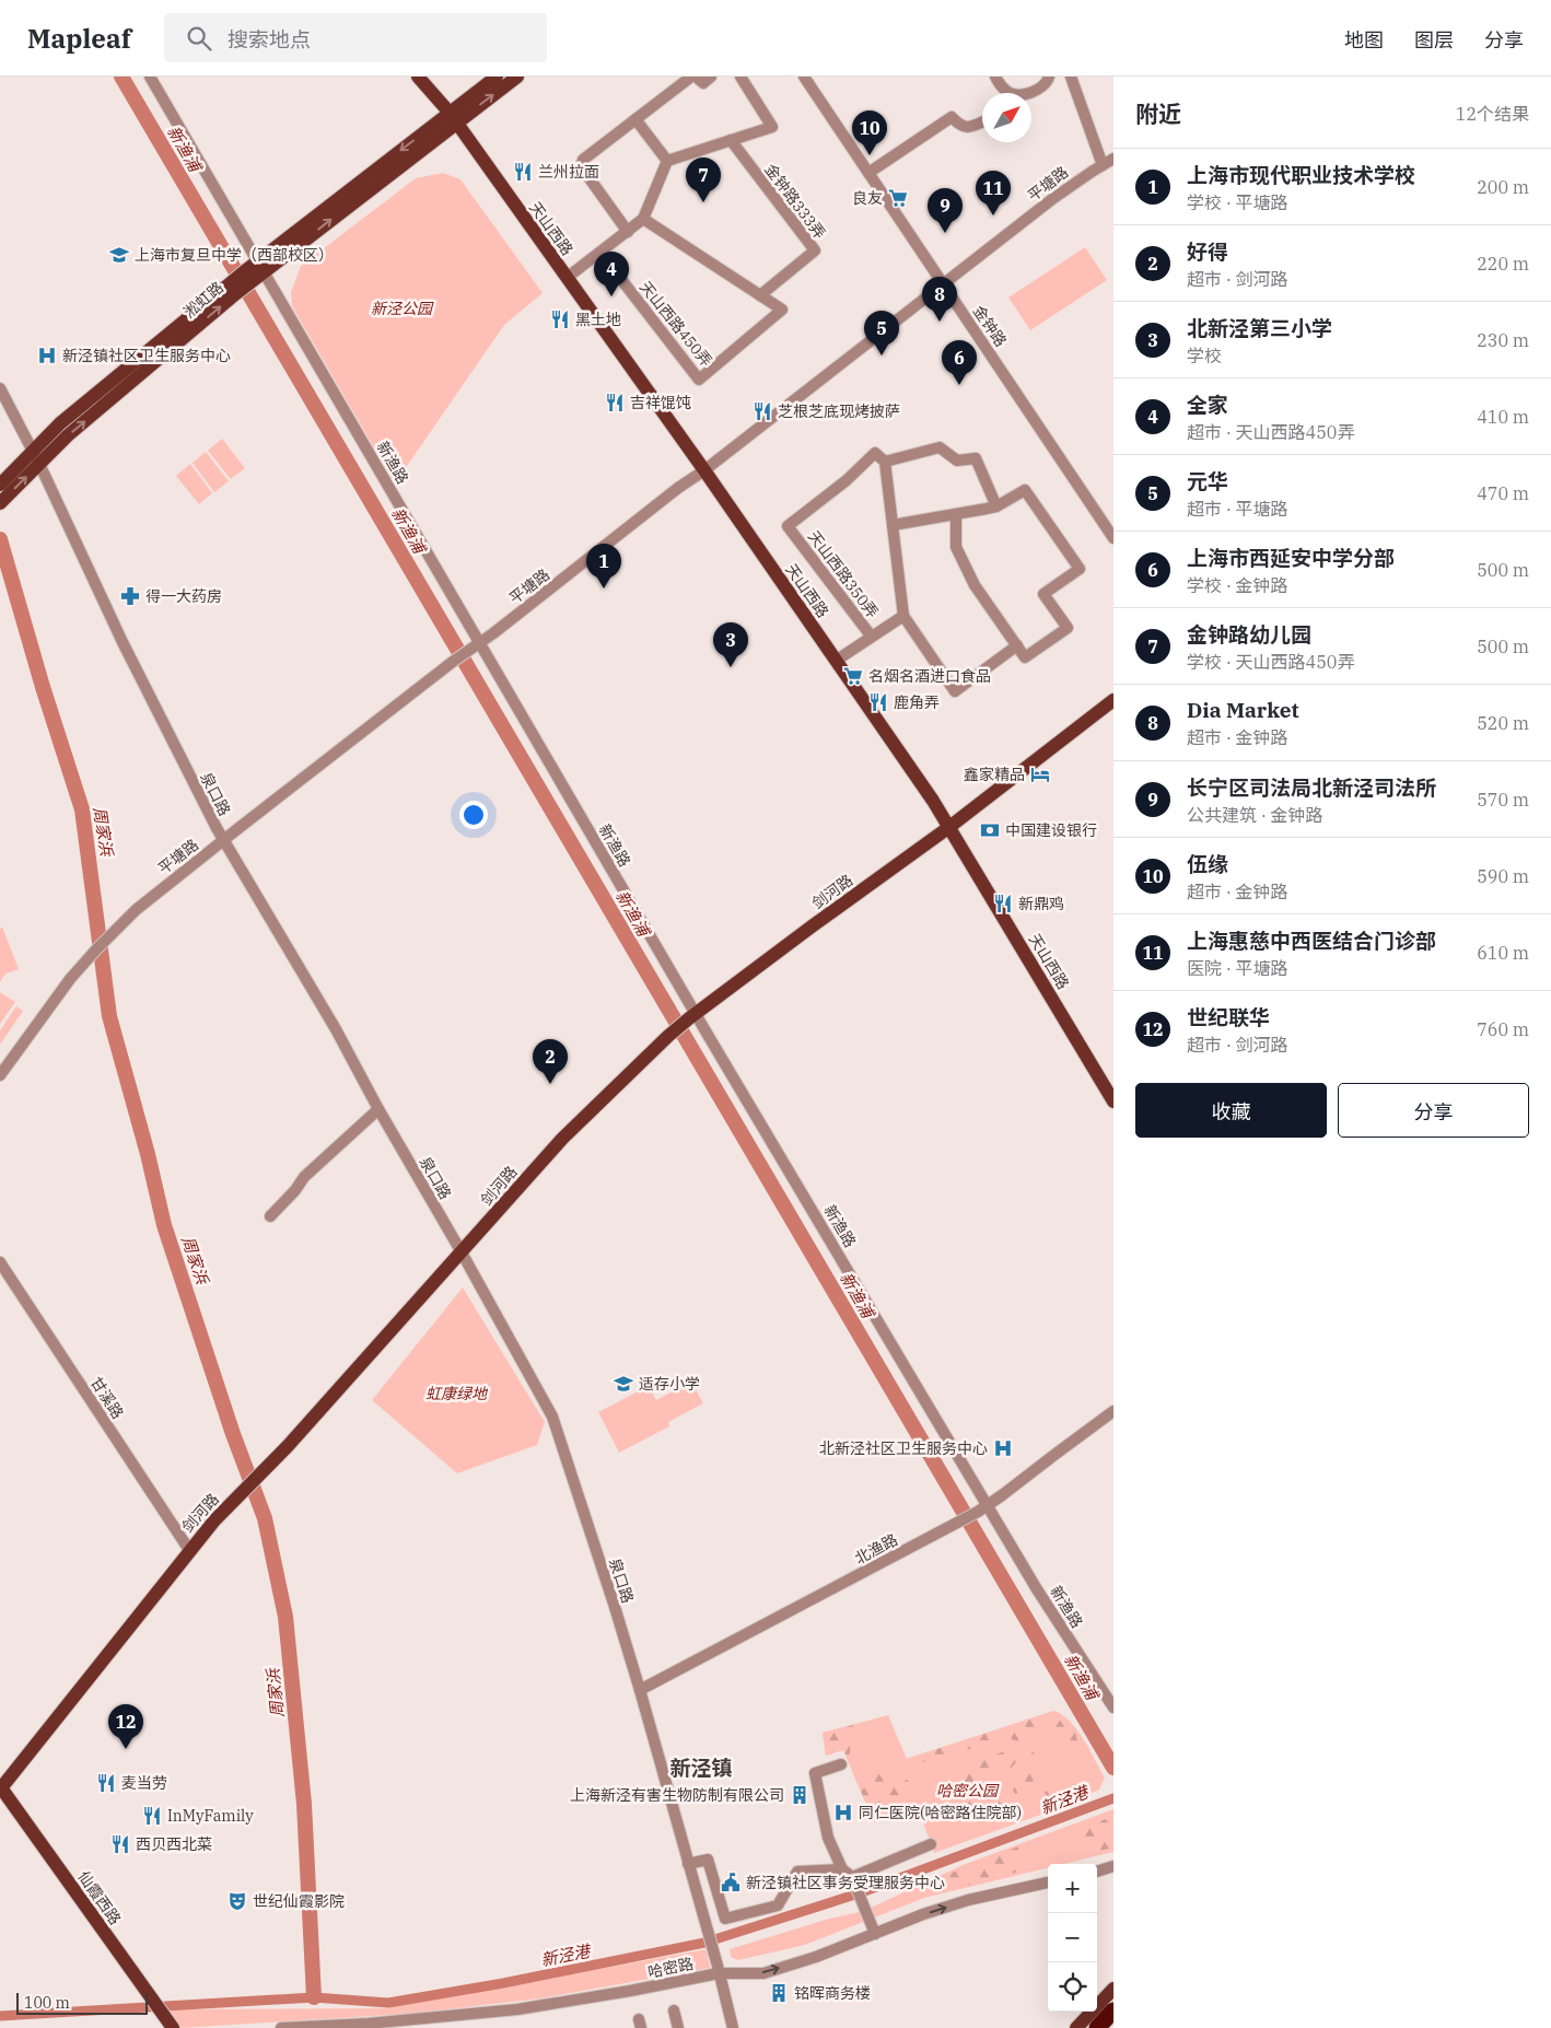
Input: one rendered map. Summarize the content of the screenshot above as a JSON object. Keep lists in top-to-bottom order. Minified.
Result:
{"streets":{"main road":["天山西路","淞虹路","剑河路","仙霞西路"],"street":["平塘路","金钟路333弄","天山西路450弄","金钟路","新渔路","天山西路350弄","泉口路","甘溪路","北渔路","哈密路"]},"crossings":[["平塘路","天山西路"],["平塘路","金钟路"],["平塘路","新渔路"],["平塘路","泉口路"],["金钟路333弄","天山西路450弄"],["天山西路","淞虹路"],["天山西路","天山西路350弄"],["天山西路","剑河路"],["淞虹路","新渔路"],["淞虹路","泉口路"],["新渔路","剑河路"],["新渔路","北渔路"],["泉口路","剑河路"],["泉口路","北渔路"],["泉口路","哈密路"],["剑河路","甘溪路"],["剑河路","仙霞西路"]],"one_way":["哈密路"],"districts":["新泾镇"],"water":["新渔浦","周家浜","新泾港"],"parks":["新泾公园","虹康绿地","哈密公园"],"places":{"restaurant":["兰州拉面","黑土地","吉祥馄饨","芝根芝底现烤披萨","鹿角弄","新鼎鸡","麦当劳","InMyFamily","西贝西北菜"],"supermarket":["良友","名烟名酒进口食品"],"school or university":["上海市复旦中学（西部校区）","适存小学"],"hospital":["新泾镇社区卫生服务中心","北新泾社区卫生服务中心","同仁医院(哈密路住院部)"],"pharmacy":["得一大药房"],"hotel":["鑫家精品"],"bank":["中国建设银行"],"building":["上海新泾有害生物防制有限公司","铭晖商务楼"],"public building":["新泾镇社区事务受理服务中心"],"theatre":["世纪仙霞影院"]},"scale_bar":"100 m","north":"top right","page":{"header":"Mapleaf","search":"搜索地点","nav":["地图","图层","分享"],"heading":["附近","12个结果"],"pins":["10","7","11","9","4","8","5","6","1","3","2","12"],"list":[{"mark":"1","name":"上海市现代职业技术学校","note":"学校 · 平塘路","value":"200 m"},{"mark":"2","name":"好得","note":"超市 · 剑河路","value":"220 m"},{"mark":"3","name":"北新泾第三小学","note":"学校","value":"230 m"},{"mark":"4","name":"全家","note":"超市 · 天山西路450弄","value":"410 m"},{"mark":"5","name":"元华","note":"超市 · 平塘路","value":"470 m"},{"mark":"6","name":"上海市西延安中学分部","note":"学校 · 金钟路","value":"500 m"},{"mark":"7","name":"金钟路幼儿园","note":"学校 · 天山西路450弄","value":"500 m"},{"mark":"8","name":"Dia Market","note":"超市 · 金钟路","value":"520 m"},{"mark":"9","name":"长宁区司法局北新泾司法所","note":"公共建筑 · 金钟路","value":"570 m"},{"mark":"10","name":"伍缘","note":"超市 · 金钟路","value":"590 m"},{"mark":"11","name":"上海惠慈中西医结合门诊部","note":"医院 · 平塘路","value":"610 m"},{"mark":"12","name":"世纪联华","note":"超市 · 剑河路","value":"760 m"}],"buttons":["收藏","分享"],"map_buttons":["+","−"],"scale":"100 m"}}
